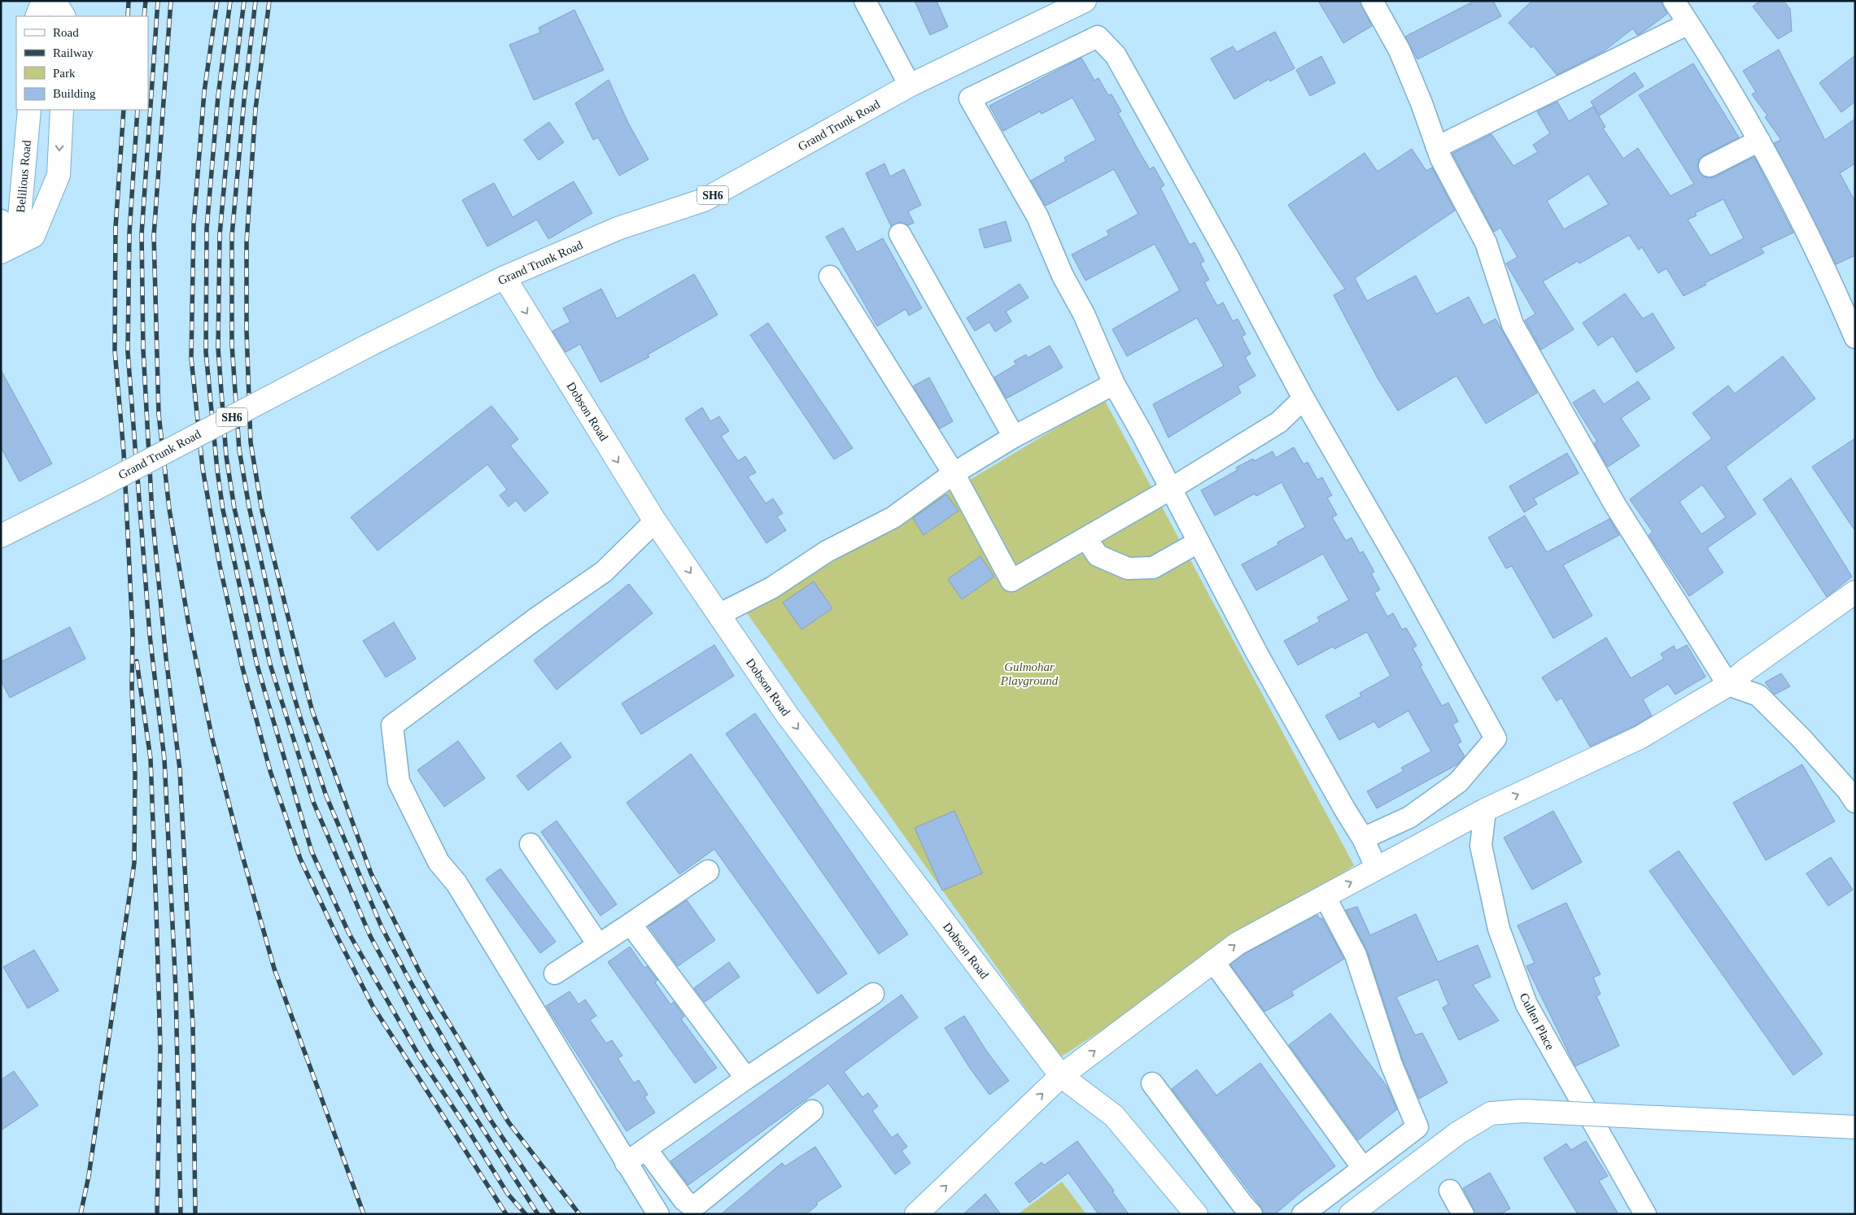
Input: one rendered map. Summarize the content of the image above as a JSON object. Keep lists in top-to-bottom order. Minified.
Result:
{"streets":{"main road":["Grand Trunk Road","Belilious Road","SH6","Dobson Road"],"street":["Cullen Place"]},"crossings":[["Grand Trunk Road","Dobson Road"]],"one_way":["Dobson Road"],"parks":["Gulmohar Playground"],"legend":["Road","Railway","Park","Building"]}
